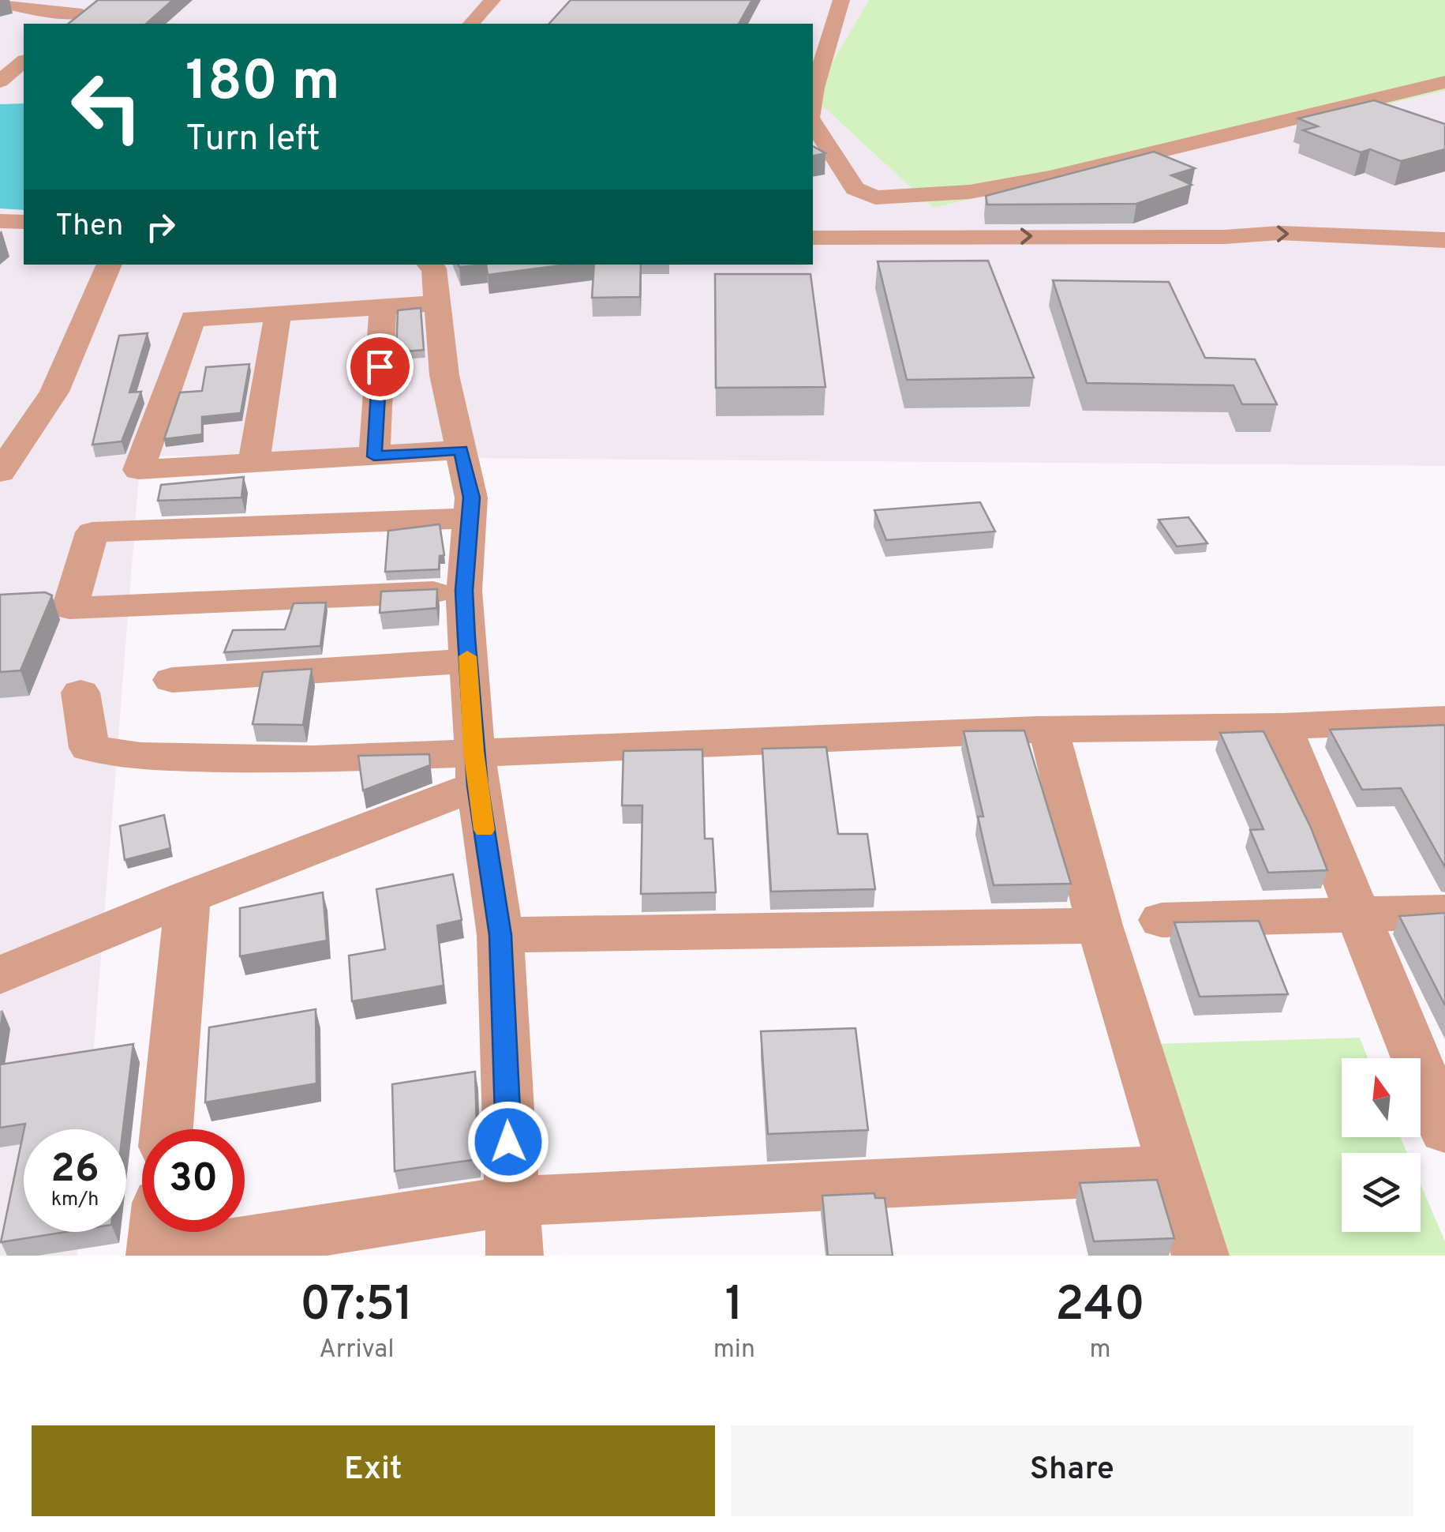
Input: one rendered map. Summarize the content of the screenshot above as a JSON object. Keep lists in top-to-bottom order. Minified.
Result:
{"north":"top","page":{"turn":["180 m","Turn left"],"then":"Then","speed":"26 km/h","limit":"30","eta":["07:51","Arrival","1","min","240","m"],"buttons":["Exit","Share"]}}
